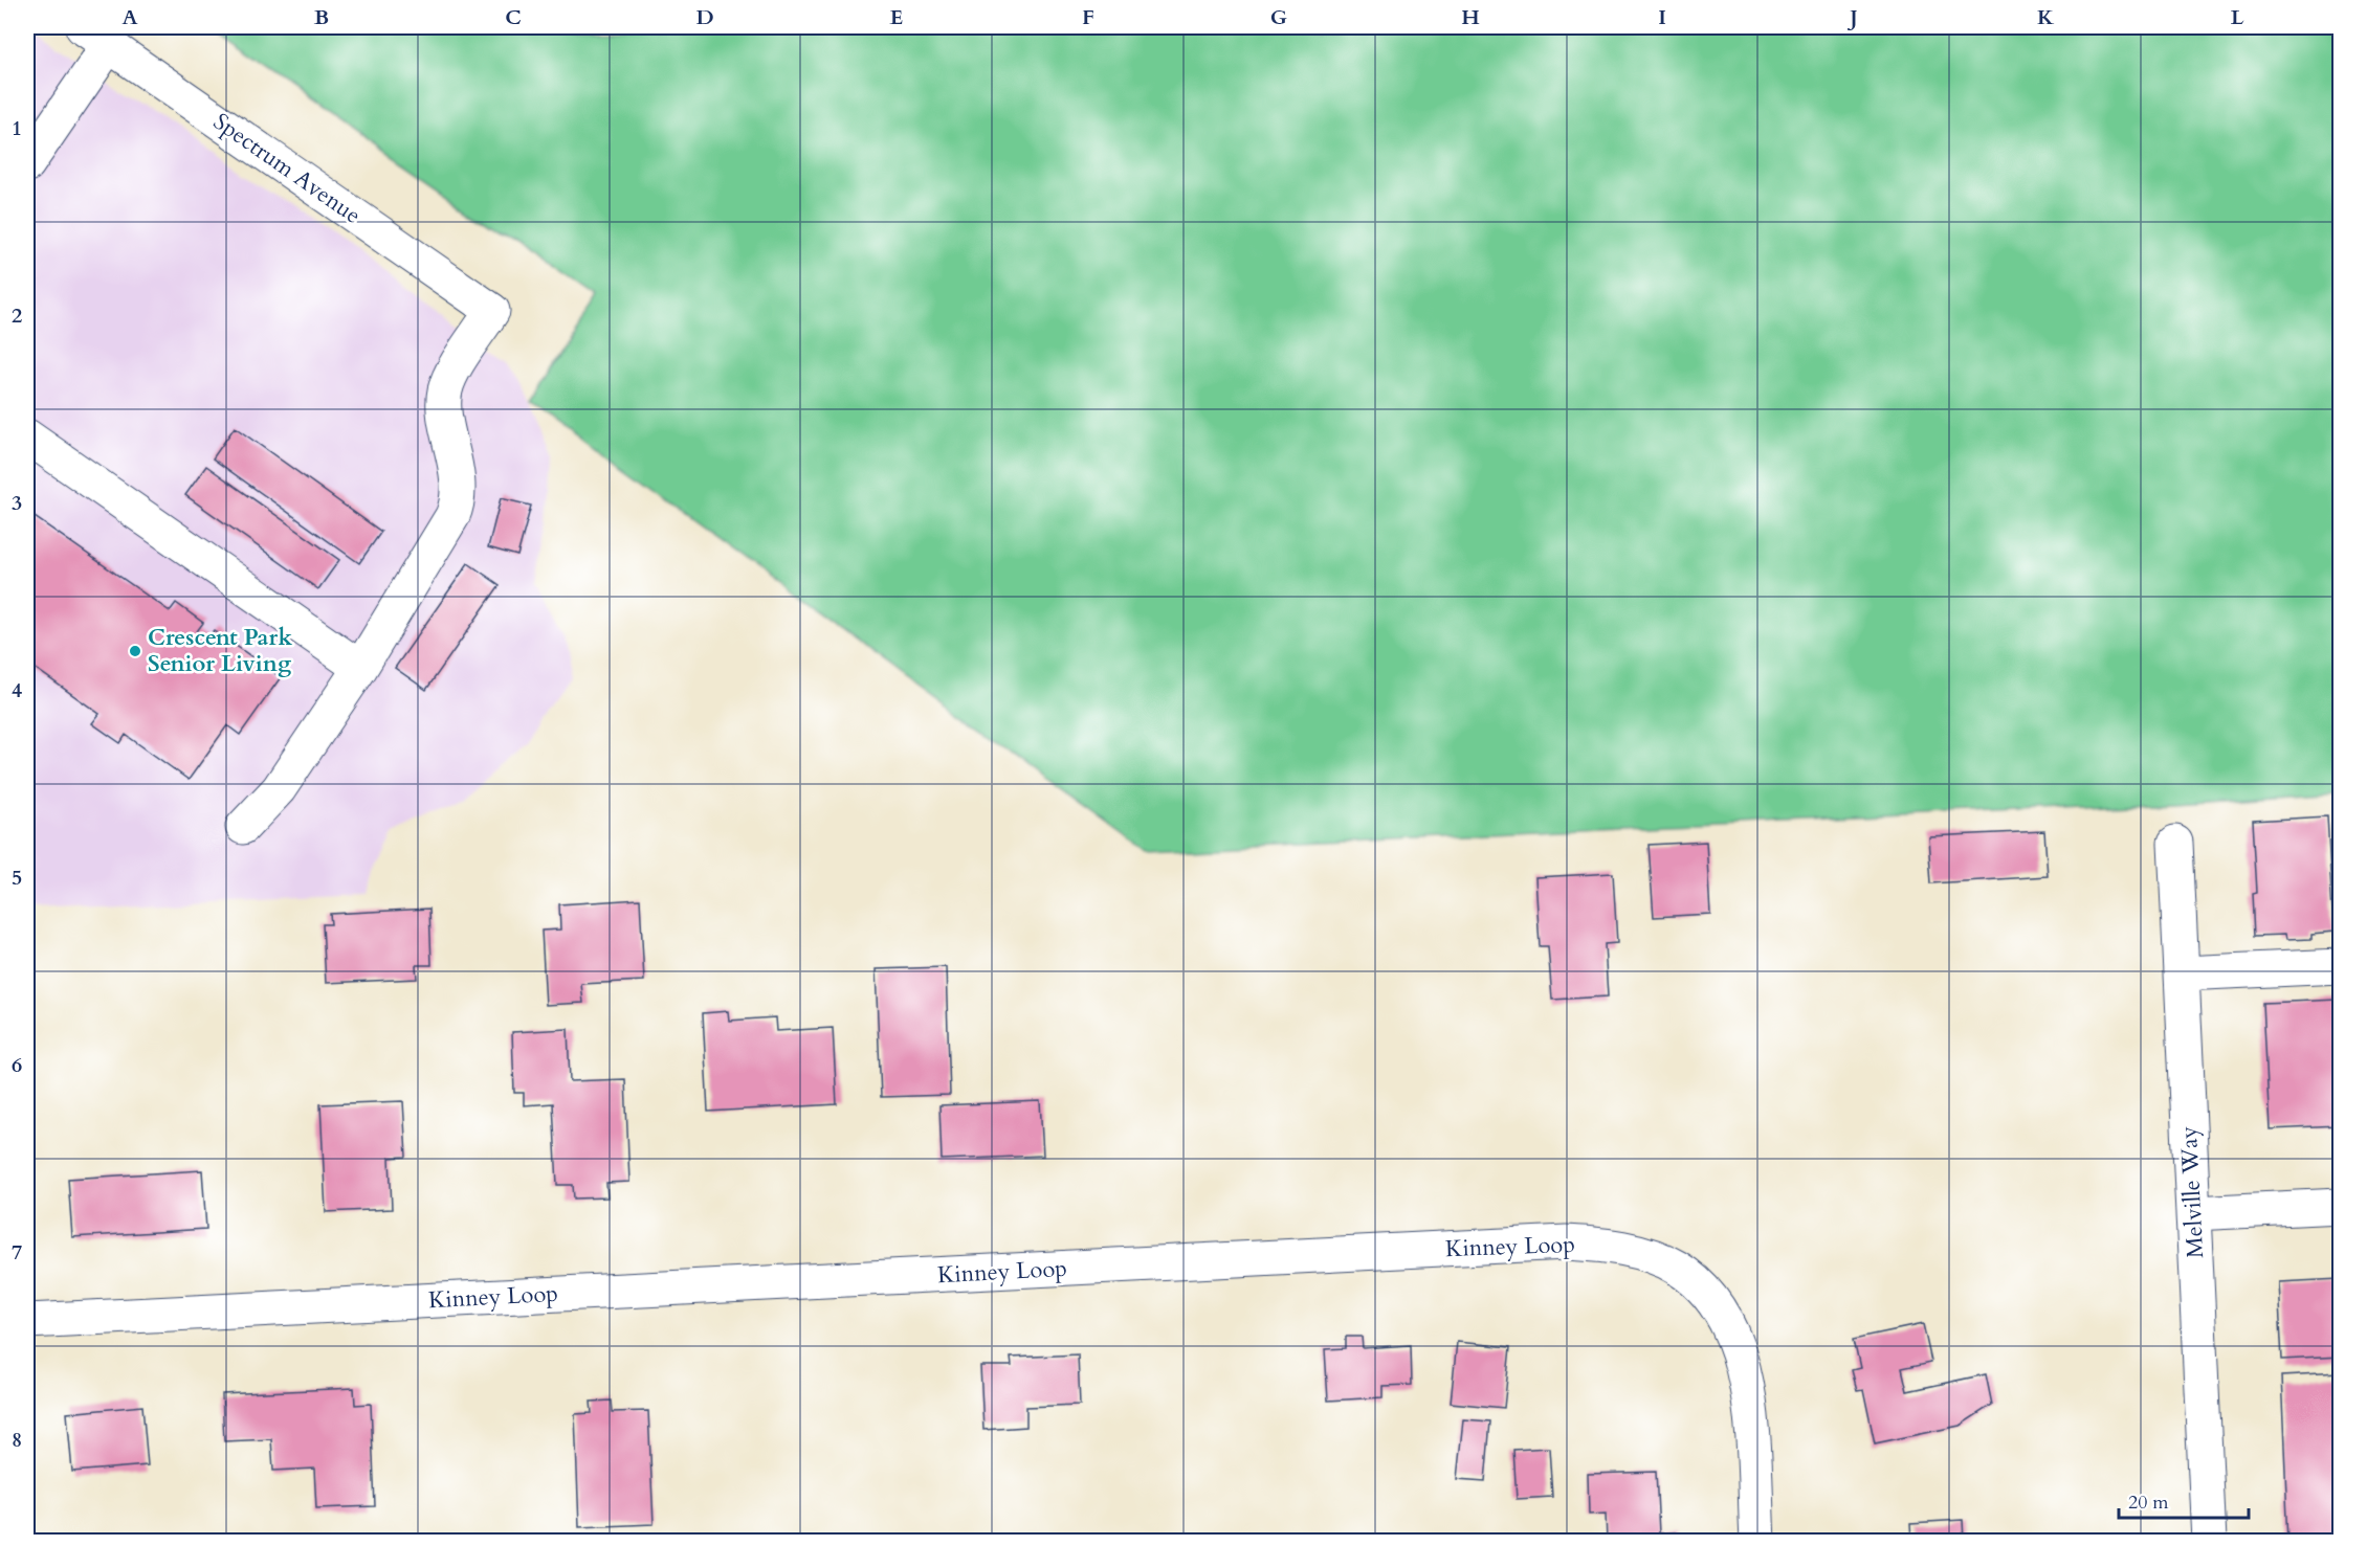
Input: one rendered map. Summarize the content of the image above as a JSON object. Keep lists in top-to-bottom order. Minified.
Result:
{"streets":{"street":["Spectrum Avenue","Melville Way","Kinney Loop"]},"places":["Crescent Park Senior Living"],"scale_bar":"20 m","grid":{"columns":["A","B","C","D","E","F","G","H","I","J","K","L"],"rows":["1","2","3","4","5","6","7","8"]}}
